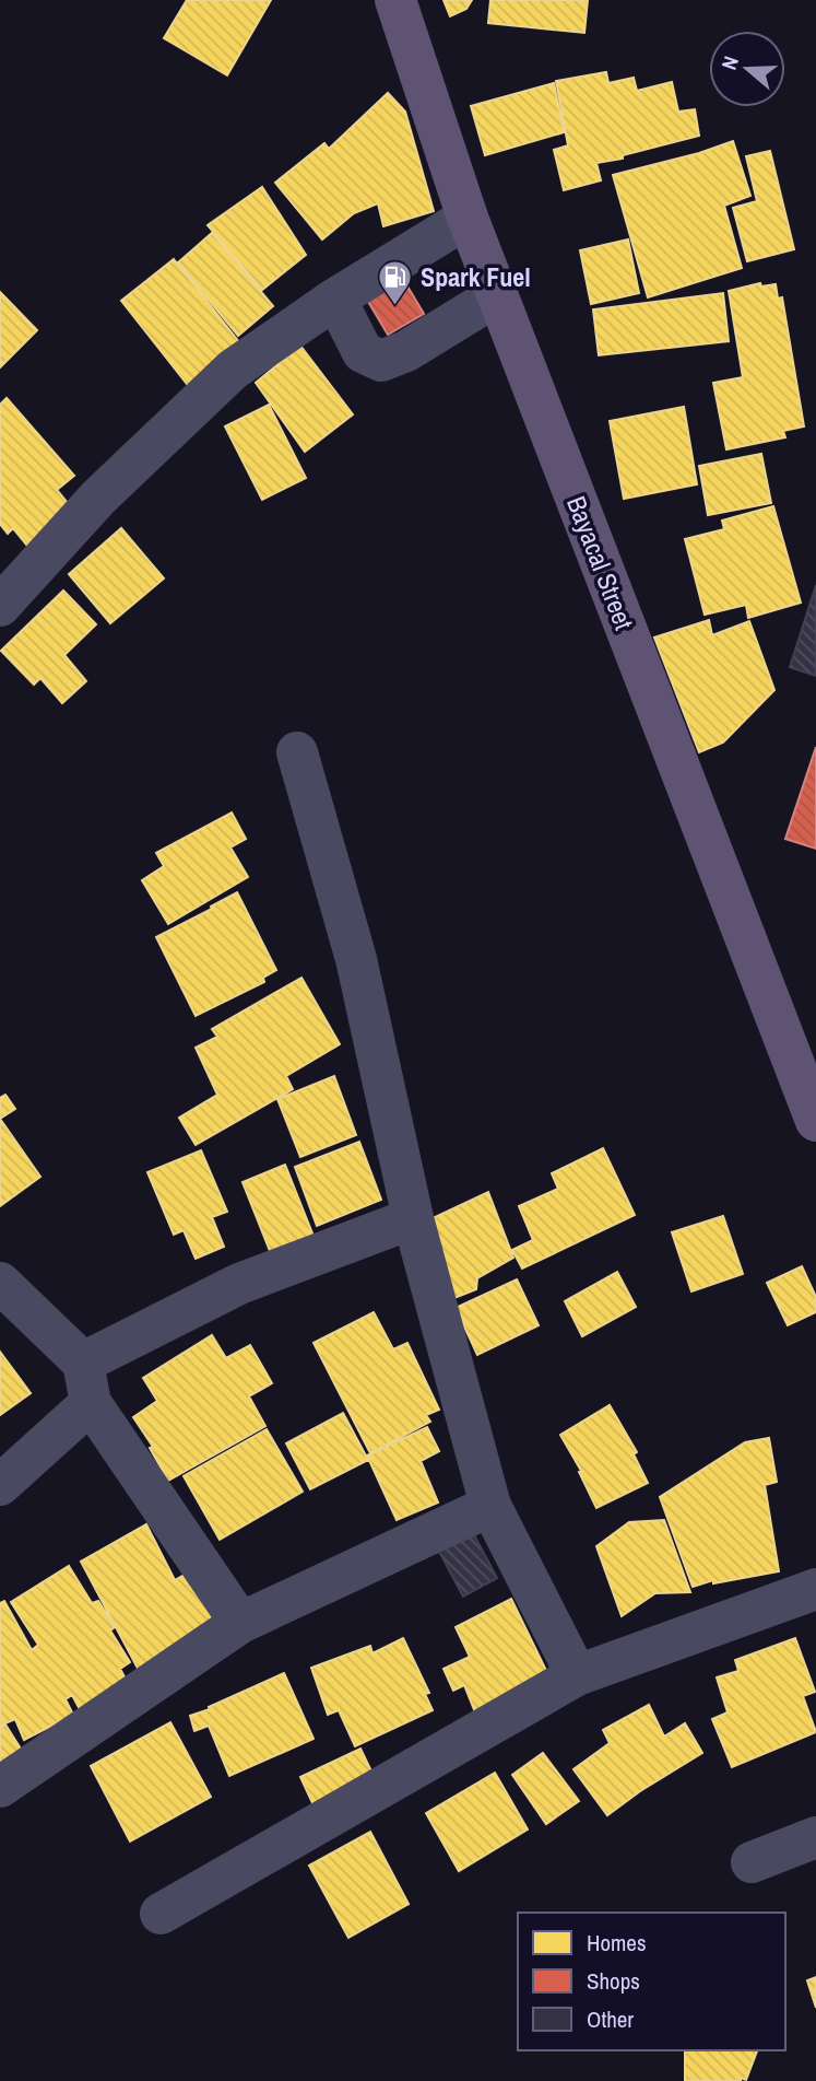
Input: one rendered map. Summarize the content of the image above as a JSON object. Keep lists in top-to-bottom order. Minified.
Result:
{"streets":{"main road":["Bayacal Street"]},"places":{"fuel station":["Spark Fuel"]},"legend":["Homes","Shops","Other"],"north":"left"}
